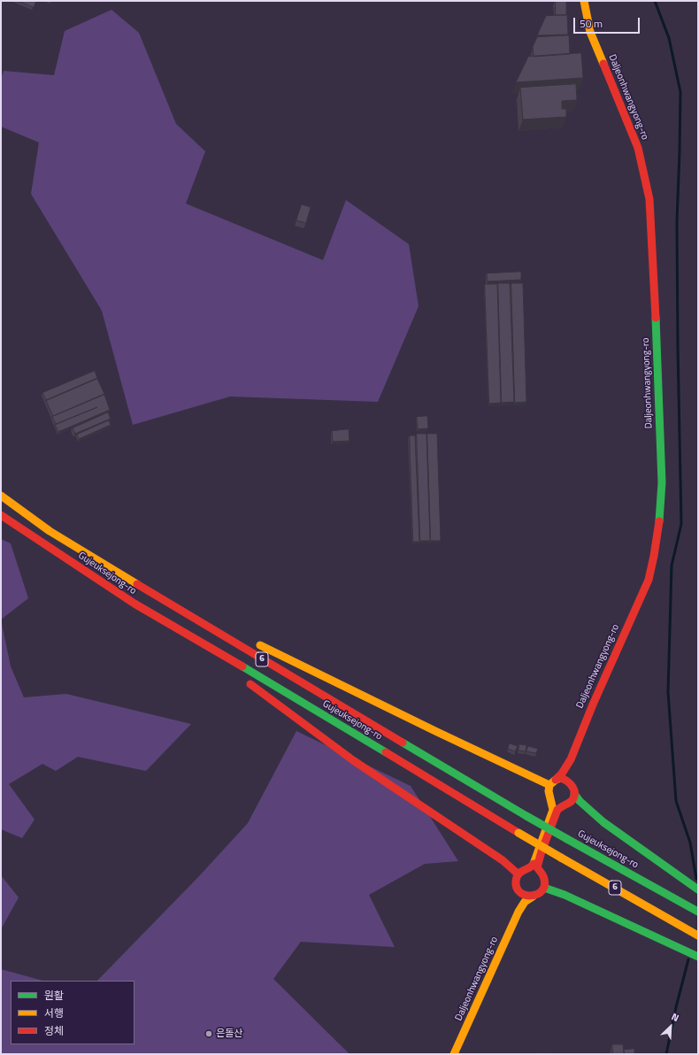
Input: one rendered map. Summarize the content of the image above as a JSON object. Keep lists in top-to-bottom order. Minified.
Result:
{"streets":{"main road":["Daljeonhwangyong-ro","Gujeuksejong-ro","6"]},"places":["은돌산"],"legend":["원활","서행","정체"],"scale_bar":"50 m","north":"top right"}
